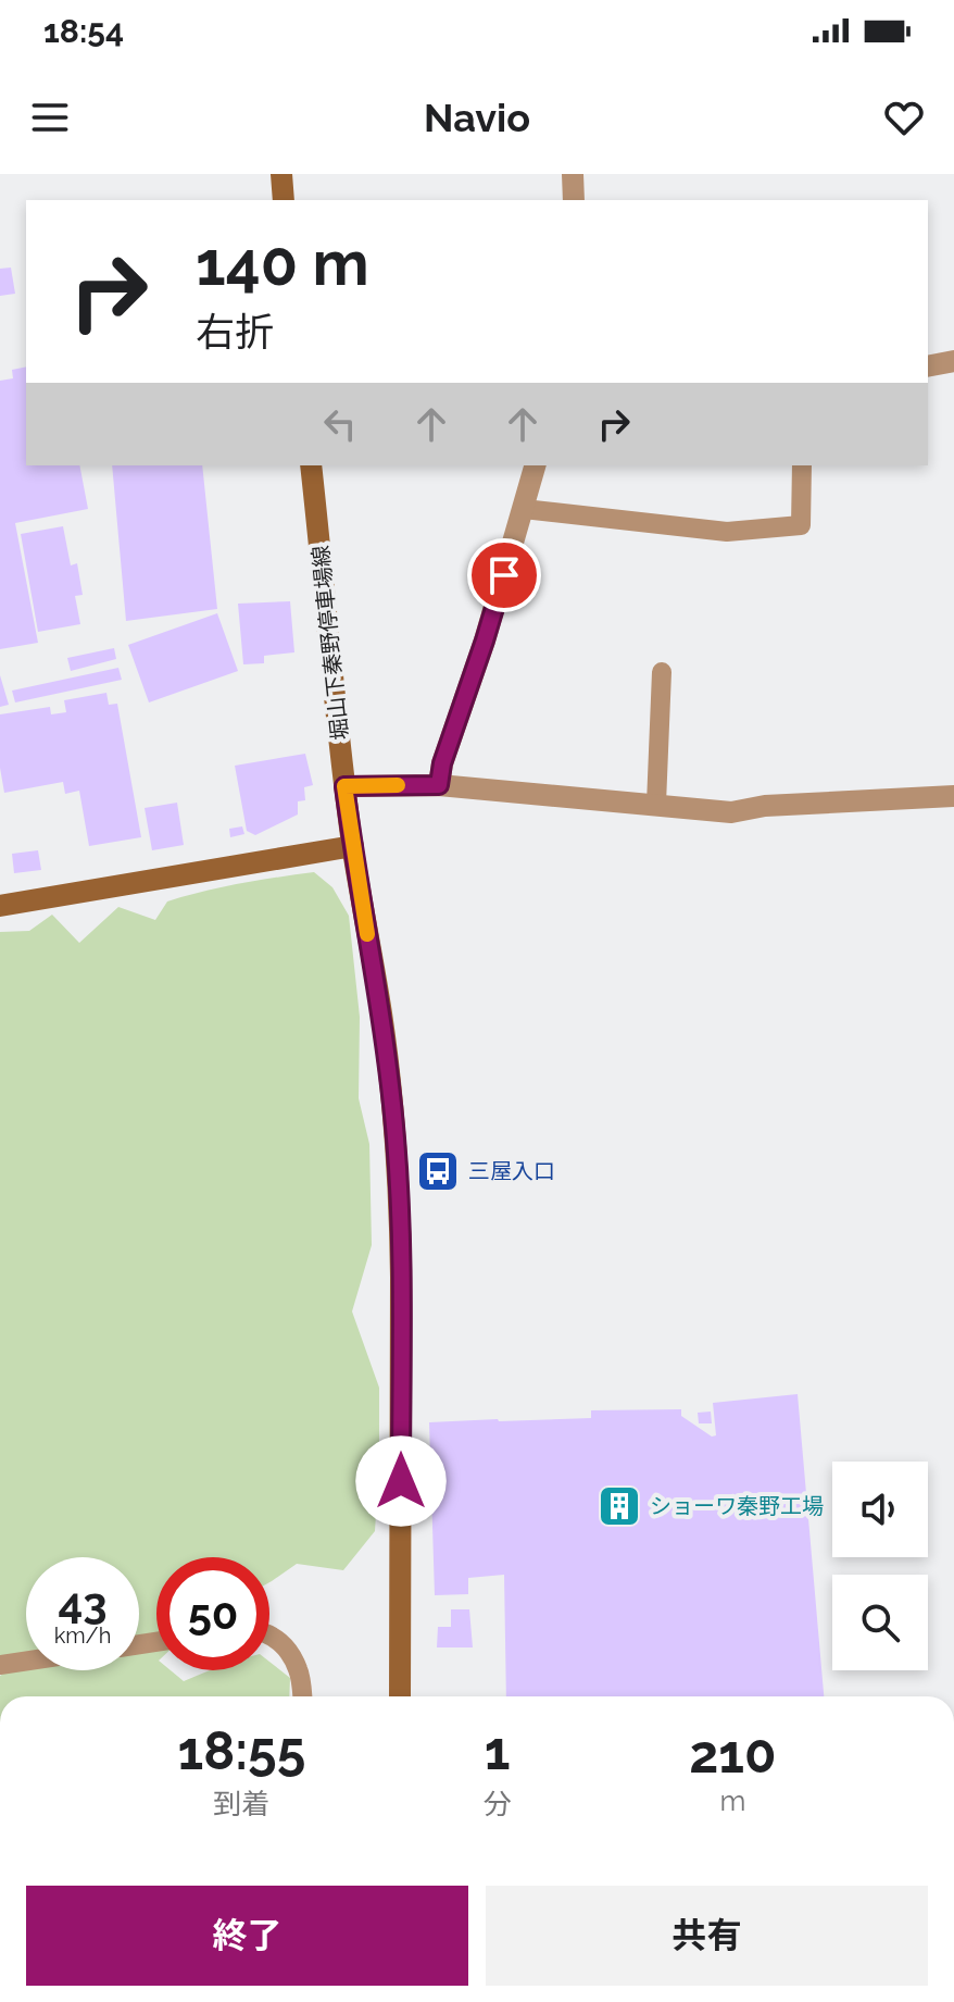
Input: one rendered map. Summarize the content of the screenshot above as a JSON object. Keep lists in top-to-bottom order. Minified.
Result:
{"streets":{"main road":["堀山下秦野停車場線"]},"places":{"bus stop":["三屋入口"],"building":["ショーワ秦野工場"]},"page":{"status":"18:54","header":"Navio","turn":["140 m","右折"],"speed":"43 km/h","limit":"50","eta":["18:55","到着","1","分","210","m"],"buttons":["終了","共有"]}}
